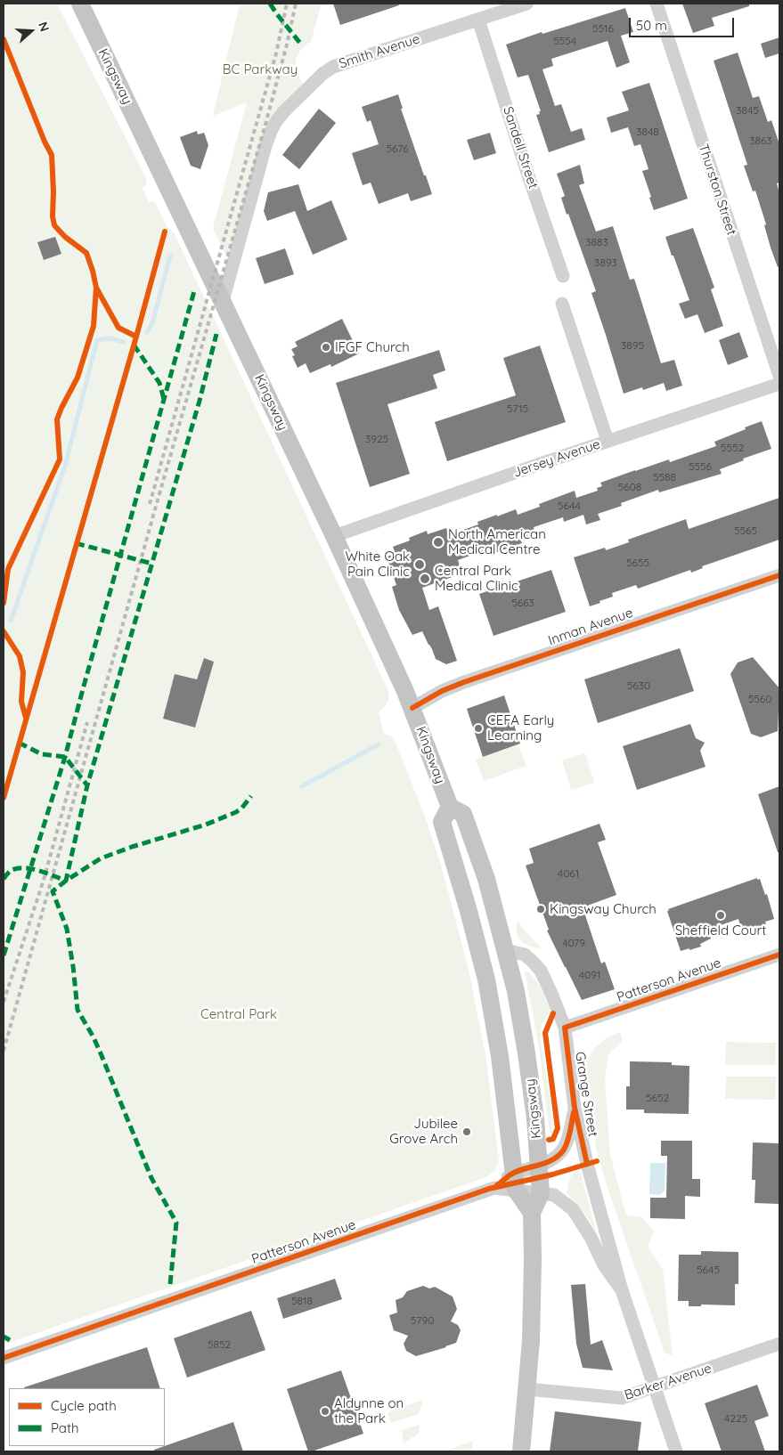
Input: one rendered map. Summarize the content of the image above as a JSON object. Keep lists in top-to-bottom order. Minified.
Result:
{"streets":{"main road":["Kingsway"],"street":["Smith Avenue","Sandell Street","Thurston Street","Jersey Avenue","Inman Avenue","Patterson Avenue","Grange Street","Barker Avenue"]},"crossings":[["Smith Avenue","Kingsway"],["Smith Avenue","Sandell Street"],["Kingsway","Jersey Avenue"],["Kingsway","Inman Avenue"],["Kingsway","Patterson Avenue"],["Kingsway","Grange Street"],["Kingsway","Barker Avenue"],["Patterson Avenue","Grange Street"],["Grange Street","Barker Avenue"]],"parks":["BC Parkway","Central Park"],"places":["IFGF Church","North American Medical Centre","White Oak Pain Clinic","Central Park Medical Clinic","CEFA Early Learning","Kingsway Church","Sheffield Court","Jubilee Grove Arch","Aldynne on the Park"],"house_numbers":["5516","5554","3845","3848","3863","5676","3883","3893","3895","5715","3925","5552","5556","5588","5608","5644","5565","5655","5663","5630","5560","4061","4079","4091","5652","5645","5818","5790","5852","4225"],"legend":["Cycle path","Path"],"scale_bar":"50 m","north":"right"}
